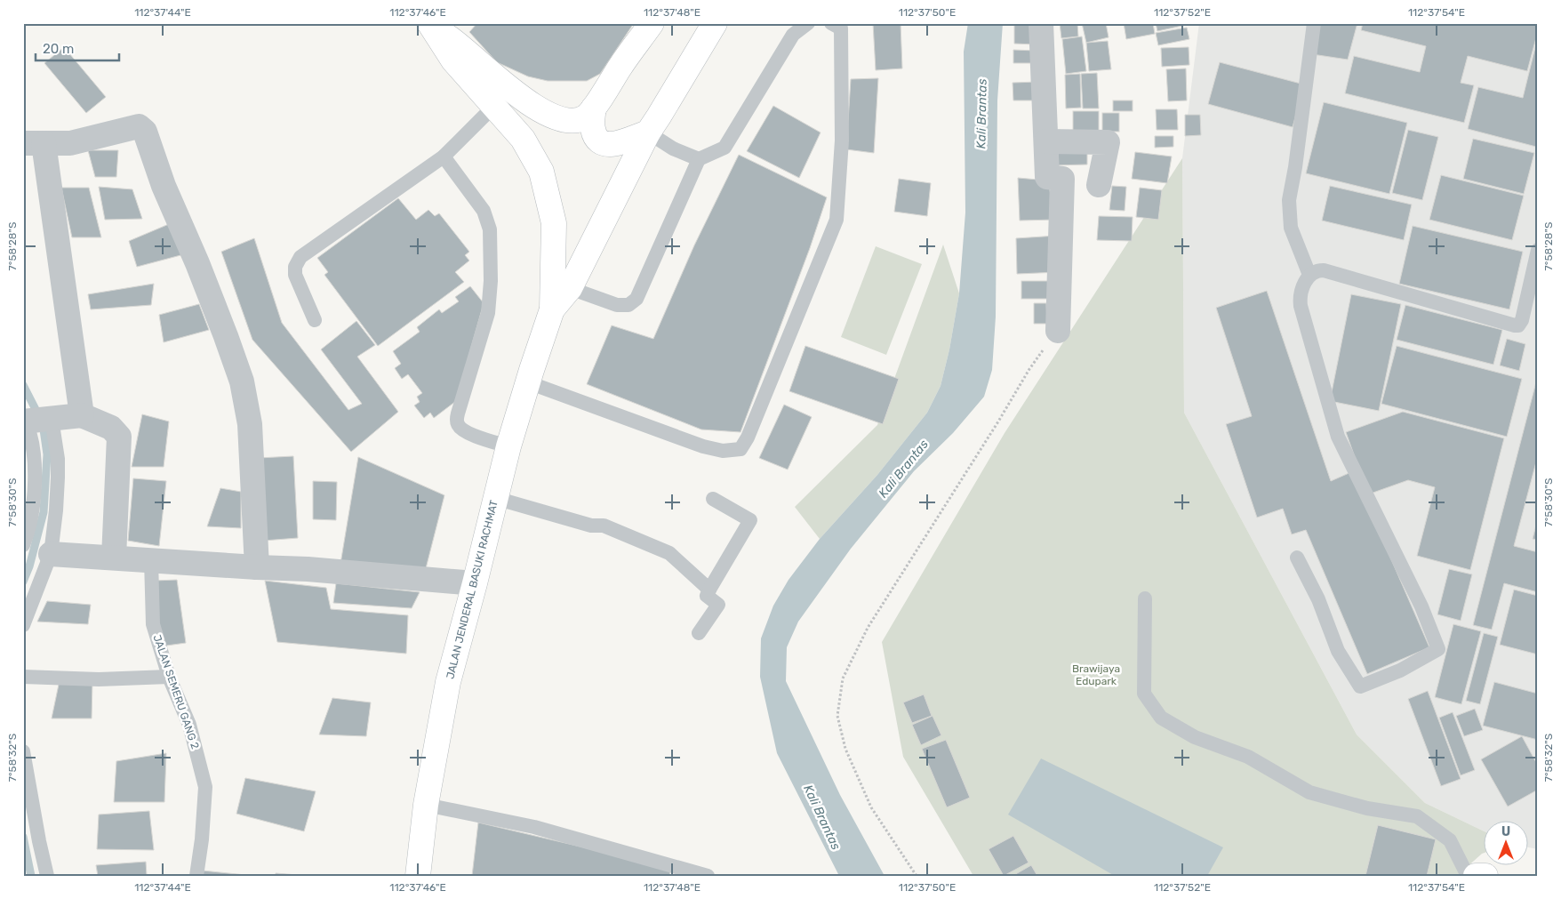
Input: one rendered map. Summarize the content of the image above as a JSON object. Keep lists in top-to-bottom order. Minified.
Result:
{"streets":{"main road":["JALAN JENDERAL BASUKI RACHMAT"],"lane":["JALAN SEMERU GANG 2"]},"water":["Kali Brantas"],"parks":["Brawijaya Edupark"],"scale_bar":"20 m","north":"top","coordinates":["112°37'44\"E","112°37'46\"E","112°37'48\"E","112°37'50\"E","112°37'52\"E","112°37'54\"E","7°58'28\"S","7°58'30\"S","7°58'32\"S"]}
